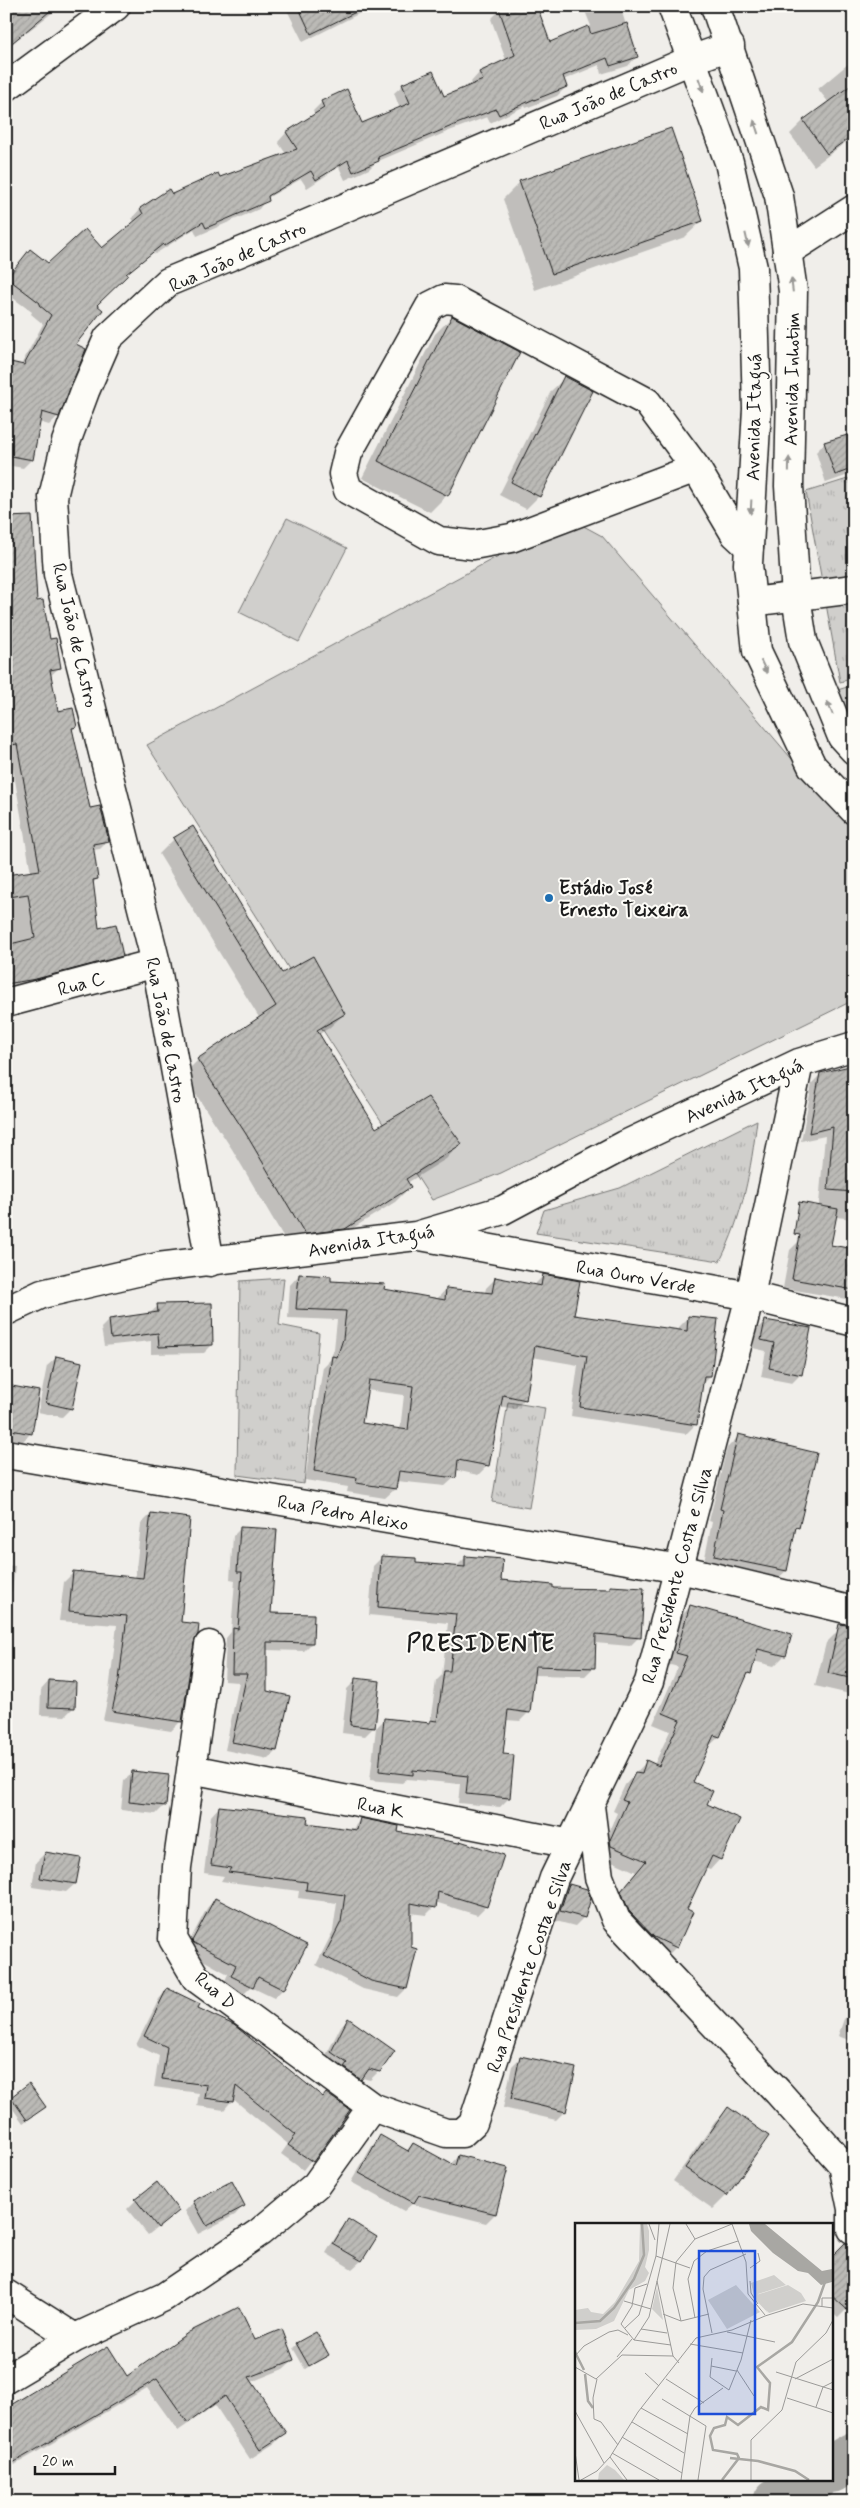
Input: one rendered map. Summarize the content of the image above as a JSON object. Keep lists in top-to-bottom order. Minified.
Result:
{"streets":{"street":["Rua João de Castro","Avenida Inhotim","Avenida Itaguá","Rua C","Rua Ouro Verde","Rua Pedro Aleixo","Rua Presidente Costa e Silva","Rua K","Rua D"]},"crossings":[["Rua João de Castro","Avenida Inhotim"],["Rua João de Castro","Avenida Itaguá"],["Rua João de Castro","Rua C"],["Avenida Itaguá","Rua Ouro Verde"],["Avenida Itaguá","Rua Presidente Costa e Silva"],["Rua Ouro Verde","Rua Presidente Costa e Silva"],["Rua Pedro Aleixo","Rua Presidente Costa e Silva"],["Rua Presidente Costa e Silva","Rua K"],["Rua Presidente Costa e Silva","Rua D"],["Rua K","Rua D"]],"one_way":["Avenida Inhotim","Avenida Itaguá"],"districts":["PRESIDENTE"],"places":["Estádio José Ernesto Teixeira"],"scale_bar":"20 m"}
